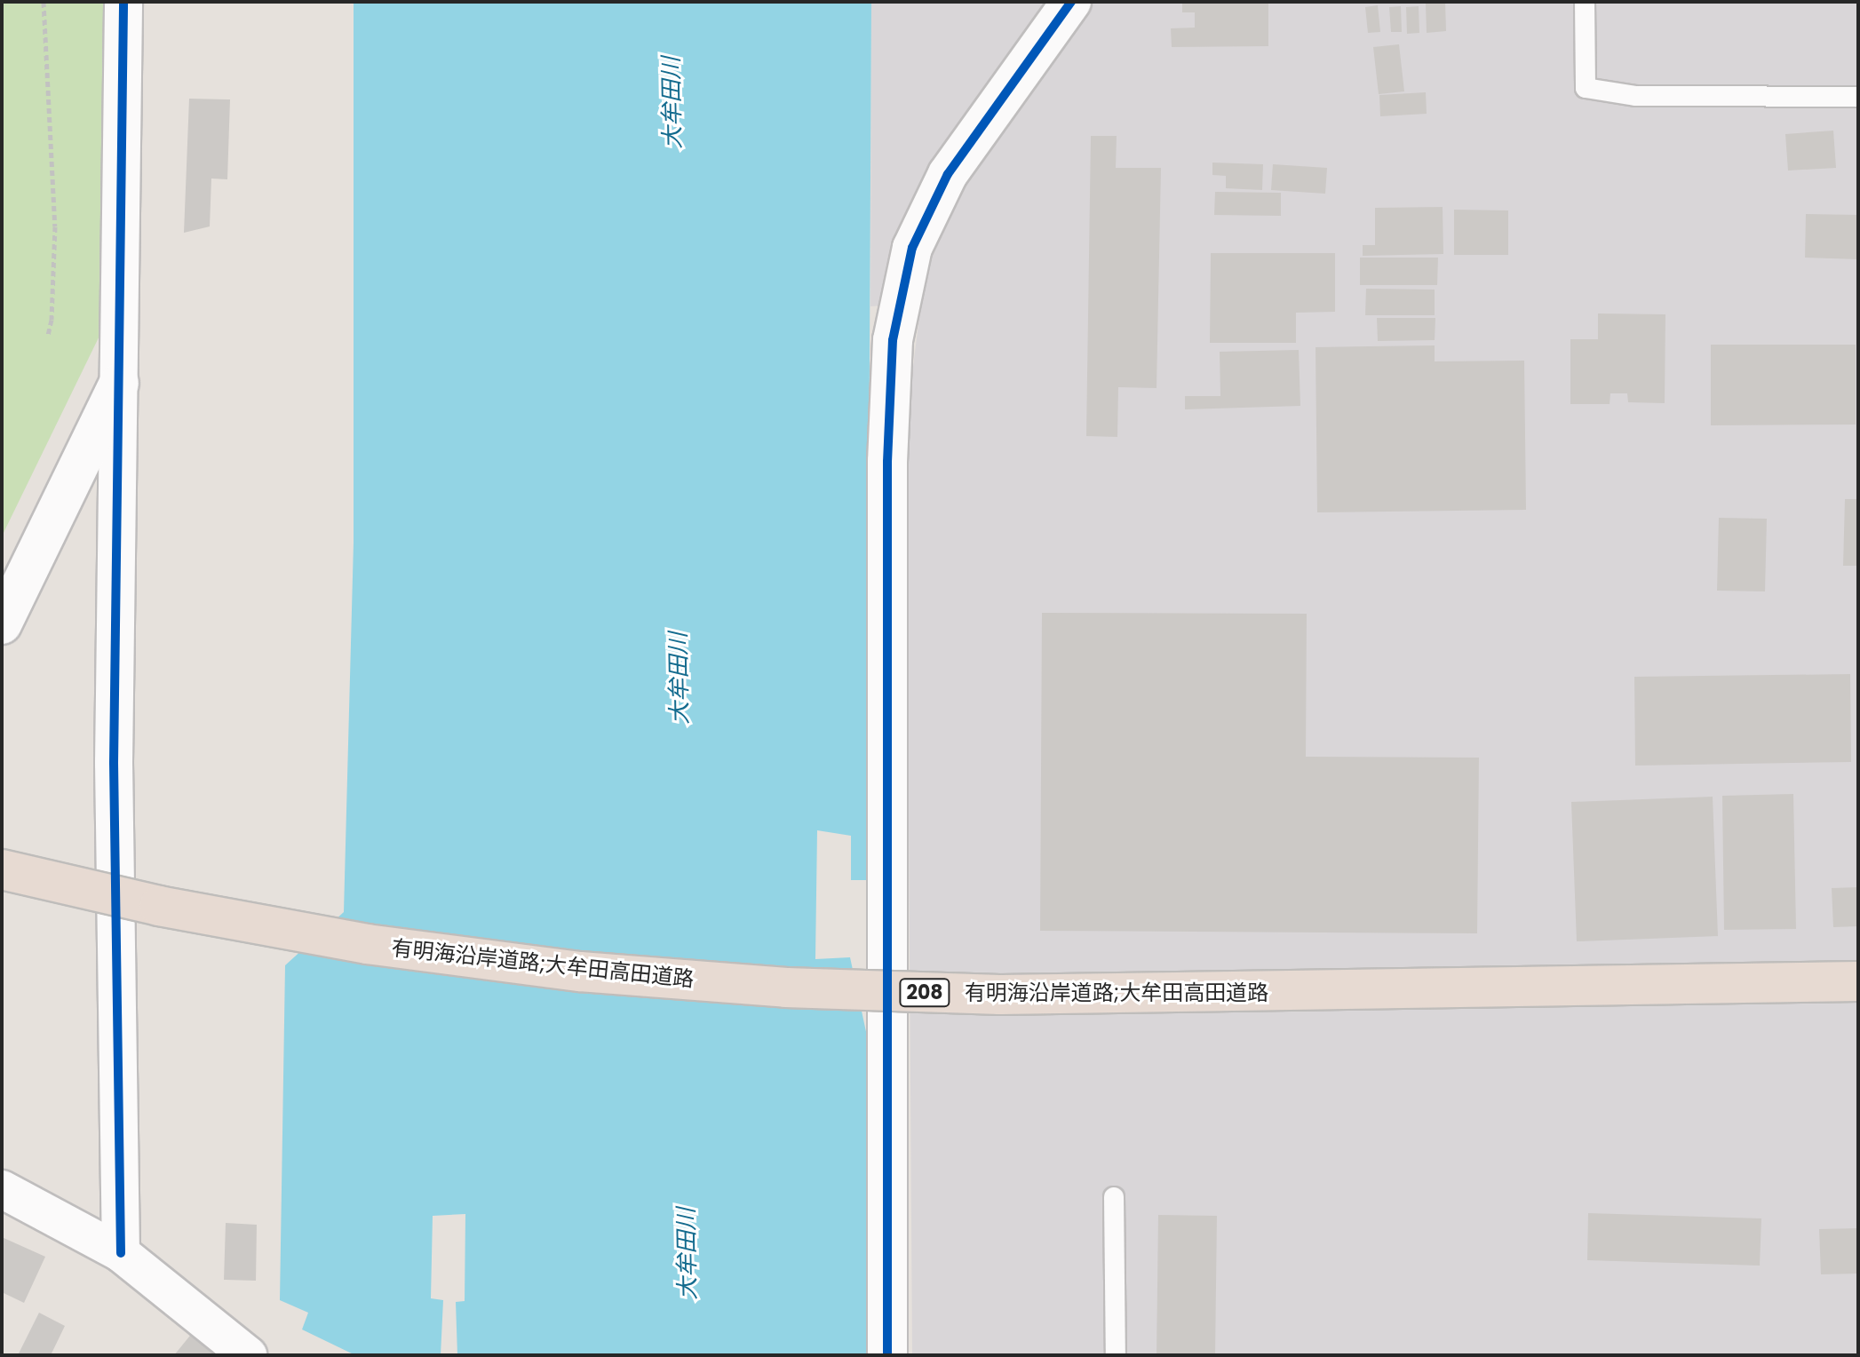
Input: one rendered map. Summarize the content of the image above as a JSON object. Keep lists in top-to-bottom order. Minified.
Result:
{"streets":{"highway":["有明海沿岸道路;大牟田高田道路","208"]},"water":["大牟田川"]}
